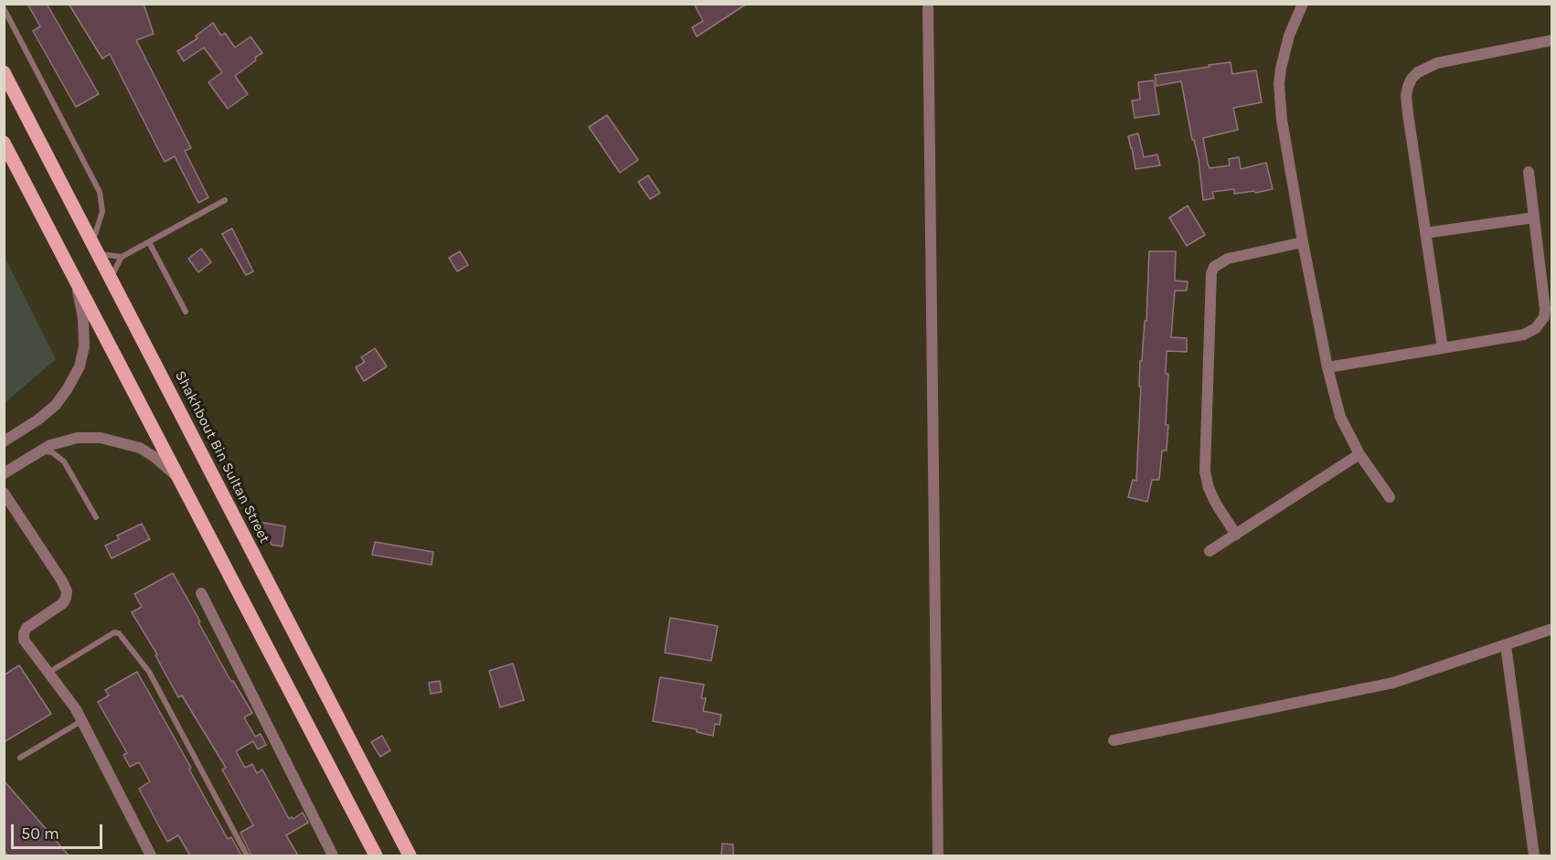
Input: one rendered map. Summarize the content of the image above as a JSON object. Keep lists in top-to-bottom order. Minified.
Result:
{"streets":{"main road":["Shakhbout Bin Sultan Street"]},"scale_bar":"50 m"}
